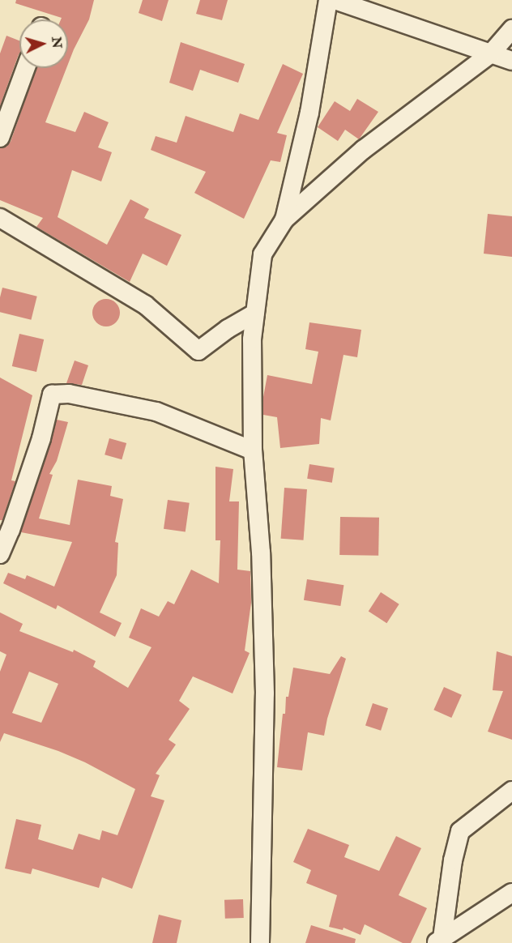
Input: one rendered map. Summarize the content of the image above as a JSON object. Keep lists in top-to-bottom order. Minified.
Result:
{"north":"right"}
